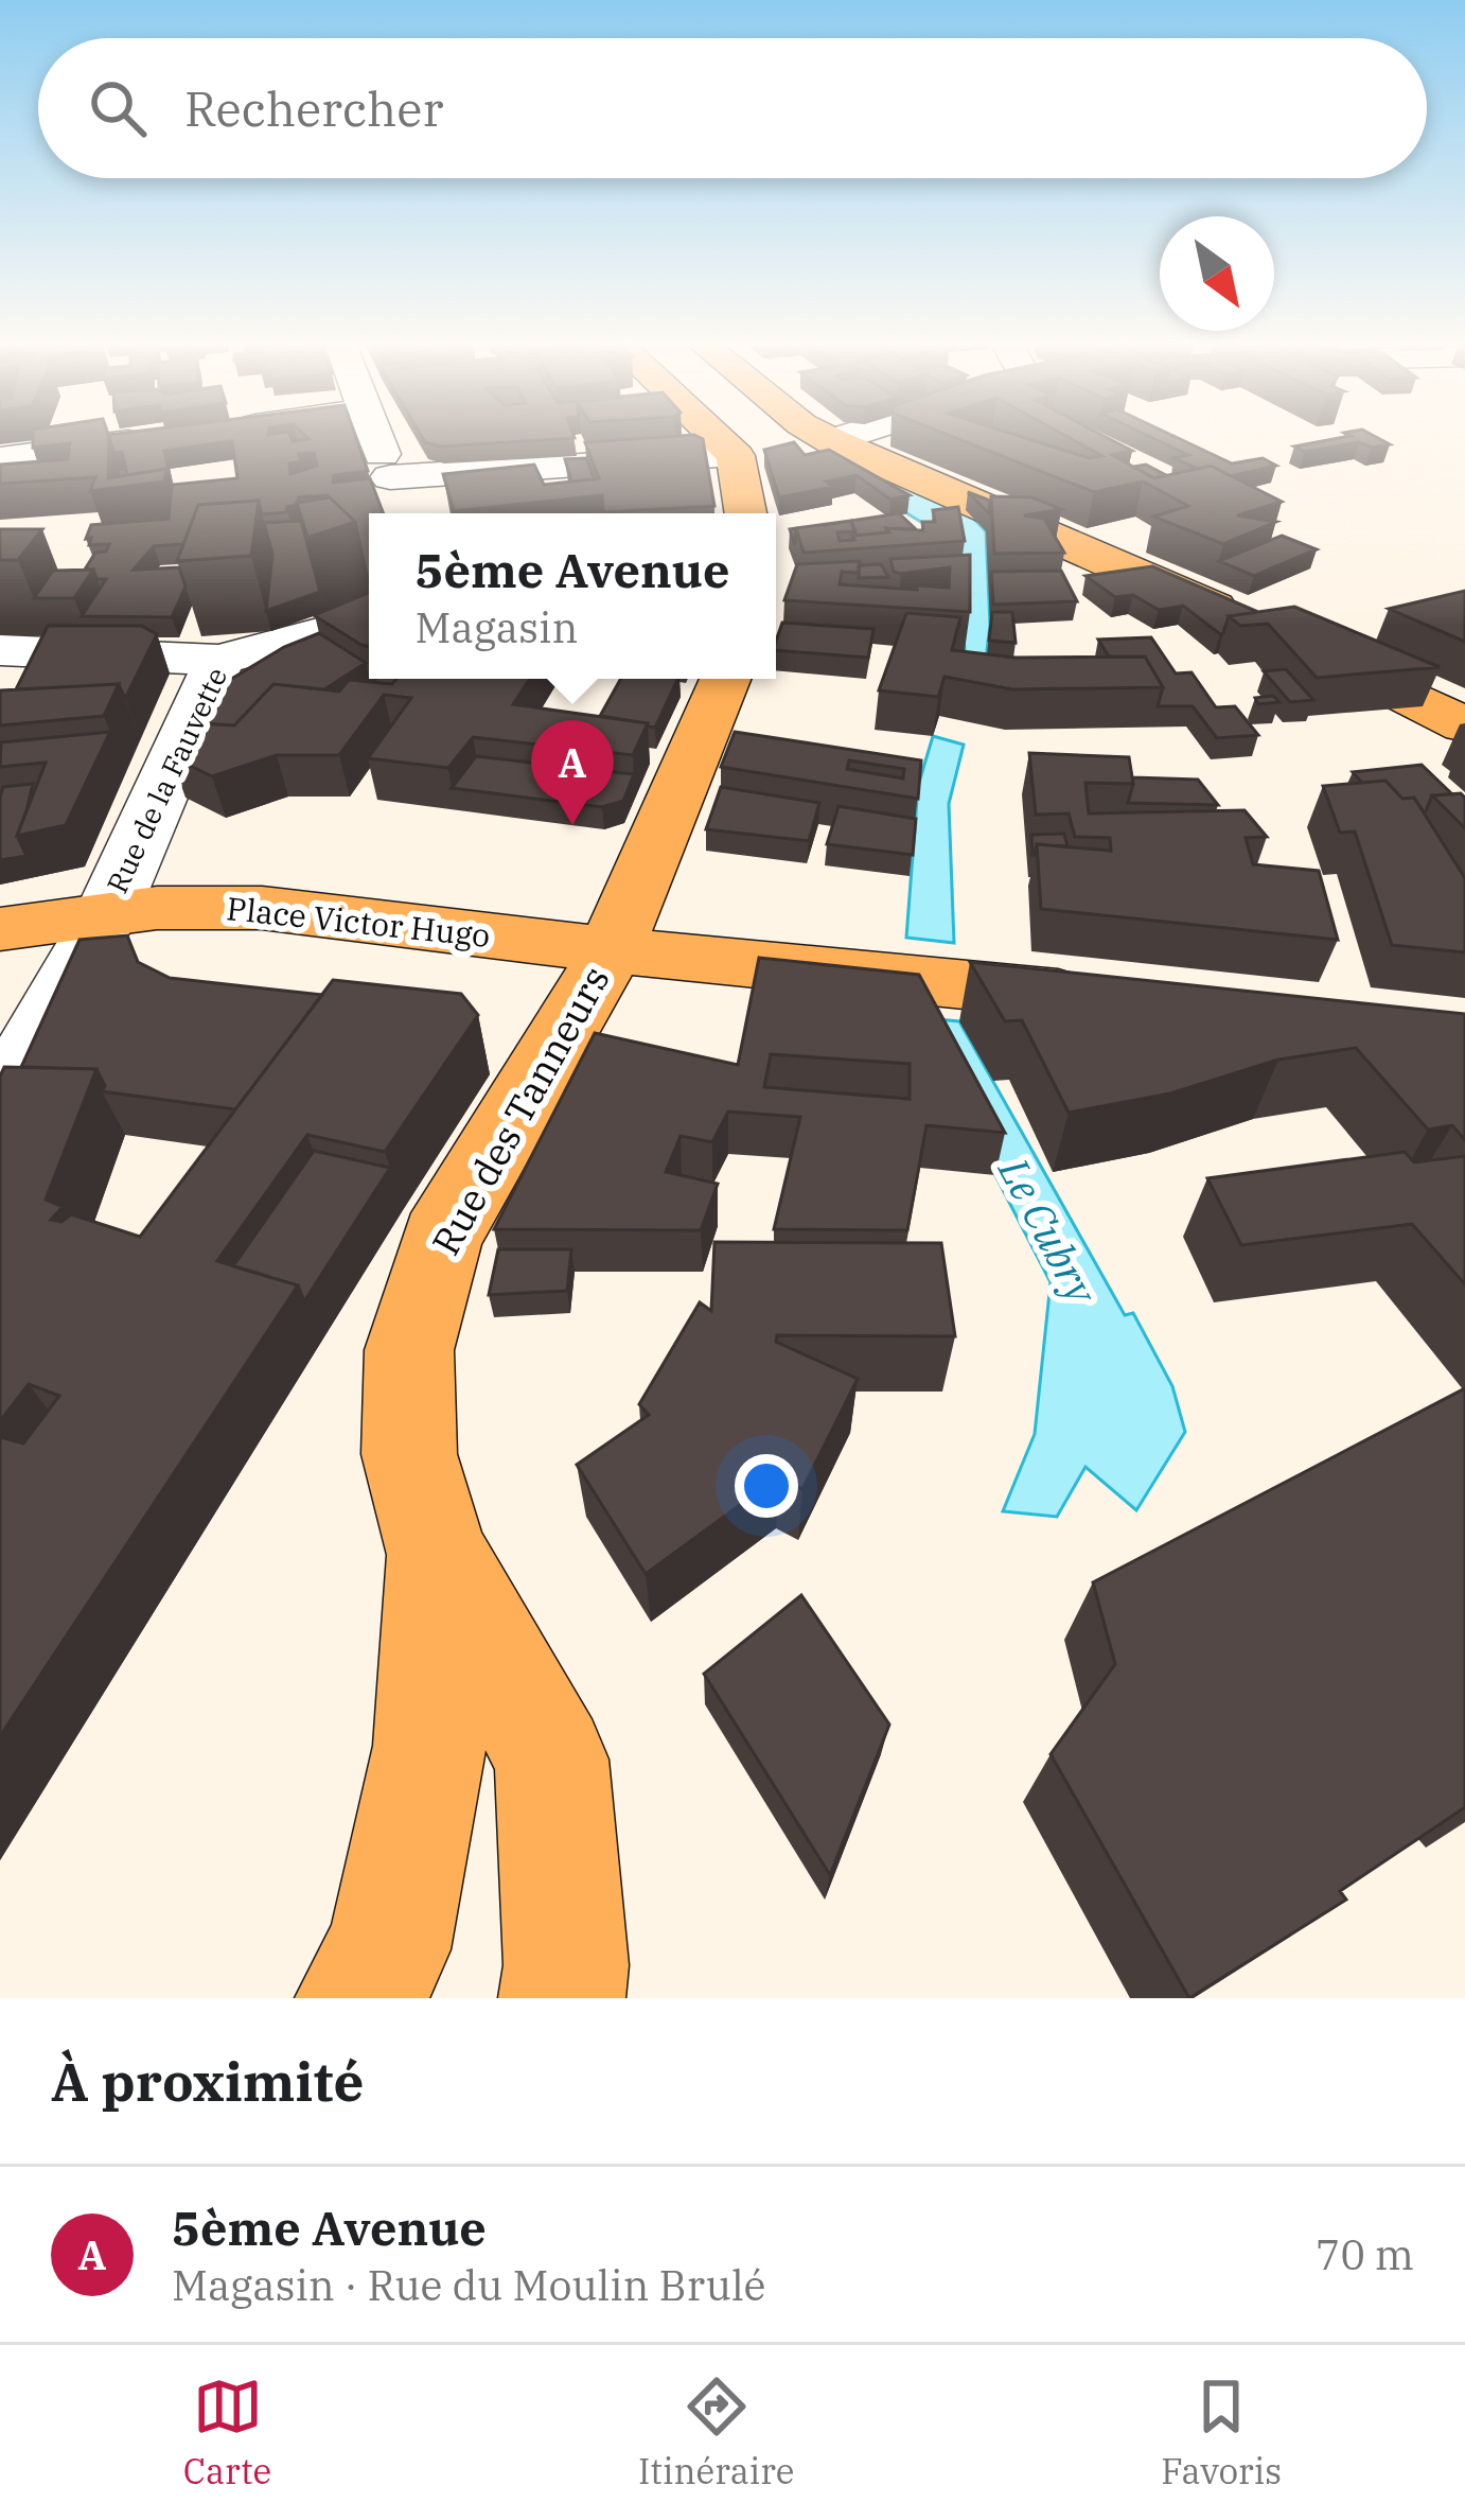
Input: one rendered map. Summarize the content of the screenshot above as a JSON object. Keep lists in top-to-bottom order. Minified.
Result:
{"streets":{"main road":["Place Victor Hugo","Rue des Tanneurs"],"street":["Rue de la Fauvette"]},"crossings":[["Rue de la Fauvette","Place Victor Hugo"],["Place Victor Hugo","Rue des Tanneurs"]],"water":["Le Cubry"],"north":"bottom right","page":{"search":"Rechercher","popup":["5ème Avenue","Magasin"],"pins":"A","heading":"À proximité","list":[{"mark":"A","name":"5ème Avenue","note":"Magasin · Rue du Moulin Brulé","value":"70 m"}],"nav":["Carte","Itinéraire","Favoris"]}}
